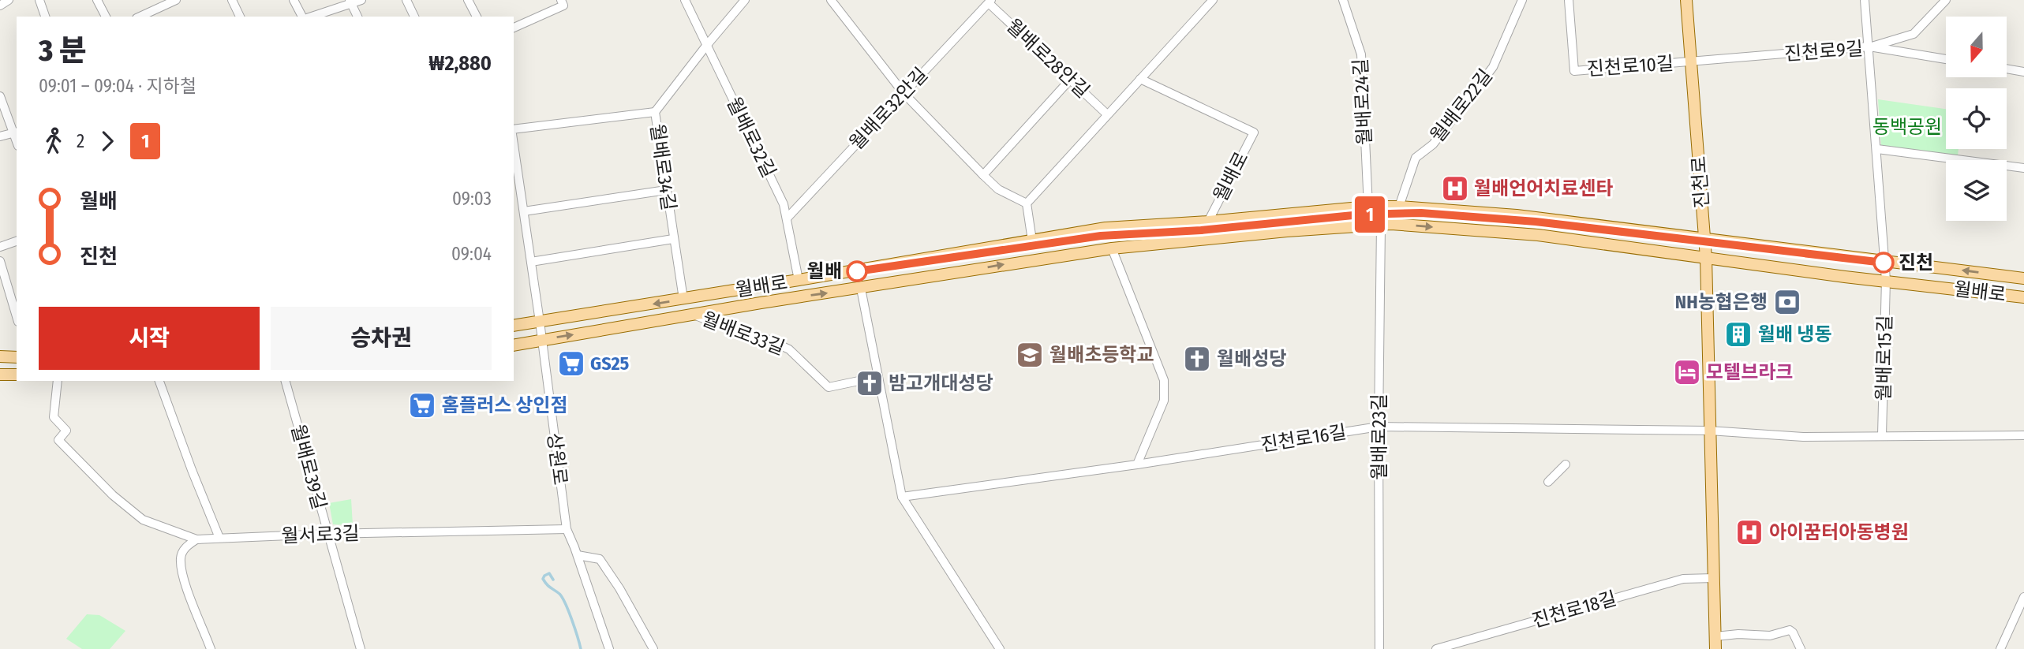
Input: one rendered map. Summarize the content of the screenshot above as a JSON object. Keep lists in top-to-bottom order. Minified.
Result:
{"streets":{"main road":["월배로","진천로"],"street":["진천로9길","월배로28안길","진천로10길","월배로24길","월배로22길","월배로32안길","월배로32길","월배로34길","월배로33길","월배로15길","월배로23길","진천로16길","상원로","월배로39길","월서로3길","진천로18길"]},"crossings":[["진천로9길","진천로10길"],["진천로9길","진천로"],["진천로9길","월배로15길"],["월배로28안길","월배로32안길"],["월배로28안길","월배로"],["진천로10길","진천로"],["월배로24길","월배로"],["월배로22길","월배로"],["월배로32안길","월배로32길"],["월배로32길","월배로34길"],["월배로32길","월배로"],["월배로34길","월배로"],["월배로","진천로"],["월배로","월배로33길"],["월배로","월배로15길"],["월배로","월배로23길"],["월배로","상원로"],["진천로","진천로16길"],["진천로","진천로18길"],["월배로23길","진천로16길"],["상원로","월서로3길"],["월배로39길","월서로3길"]],"parks":["동백공원"],"places":{"hospital":["월배언어치료센타","아이꿈터아동병원"],"other":["진천","월배"],"bank":["NH농협은행"],"building":["월배 냉동"],"school or university":["월배초등학교"],"church":["월배성당","밤고개대성당"],"supermarket":["GS25","홈플러스 상인점"],"hotel":["모텔브라크"]},"lines":["metro line 1"],"north":"bottom","page":{"on_map":"1","heading":["3 분","09:01 – 09:04 · 지하철","₩2,880"],"legs":["2","1"],"list":[{"name":"월배","value":"09:03"},{"name":"진천","value":"09:04"}],"buttons":["시작","승차권"]}}
